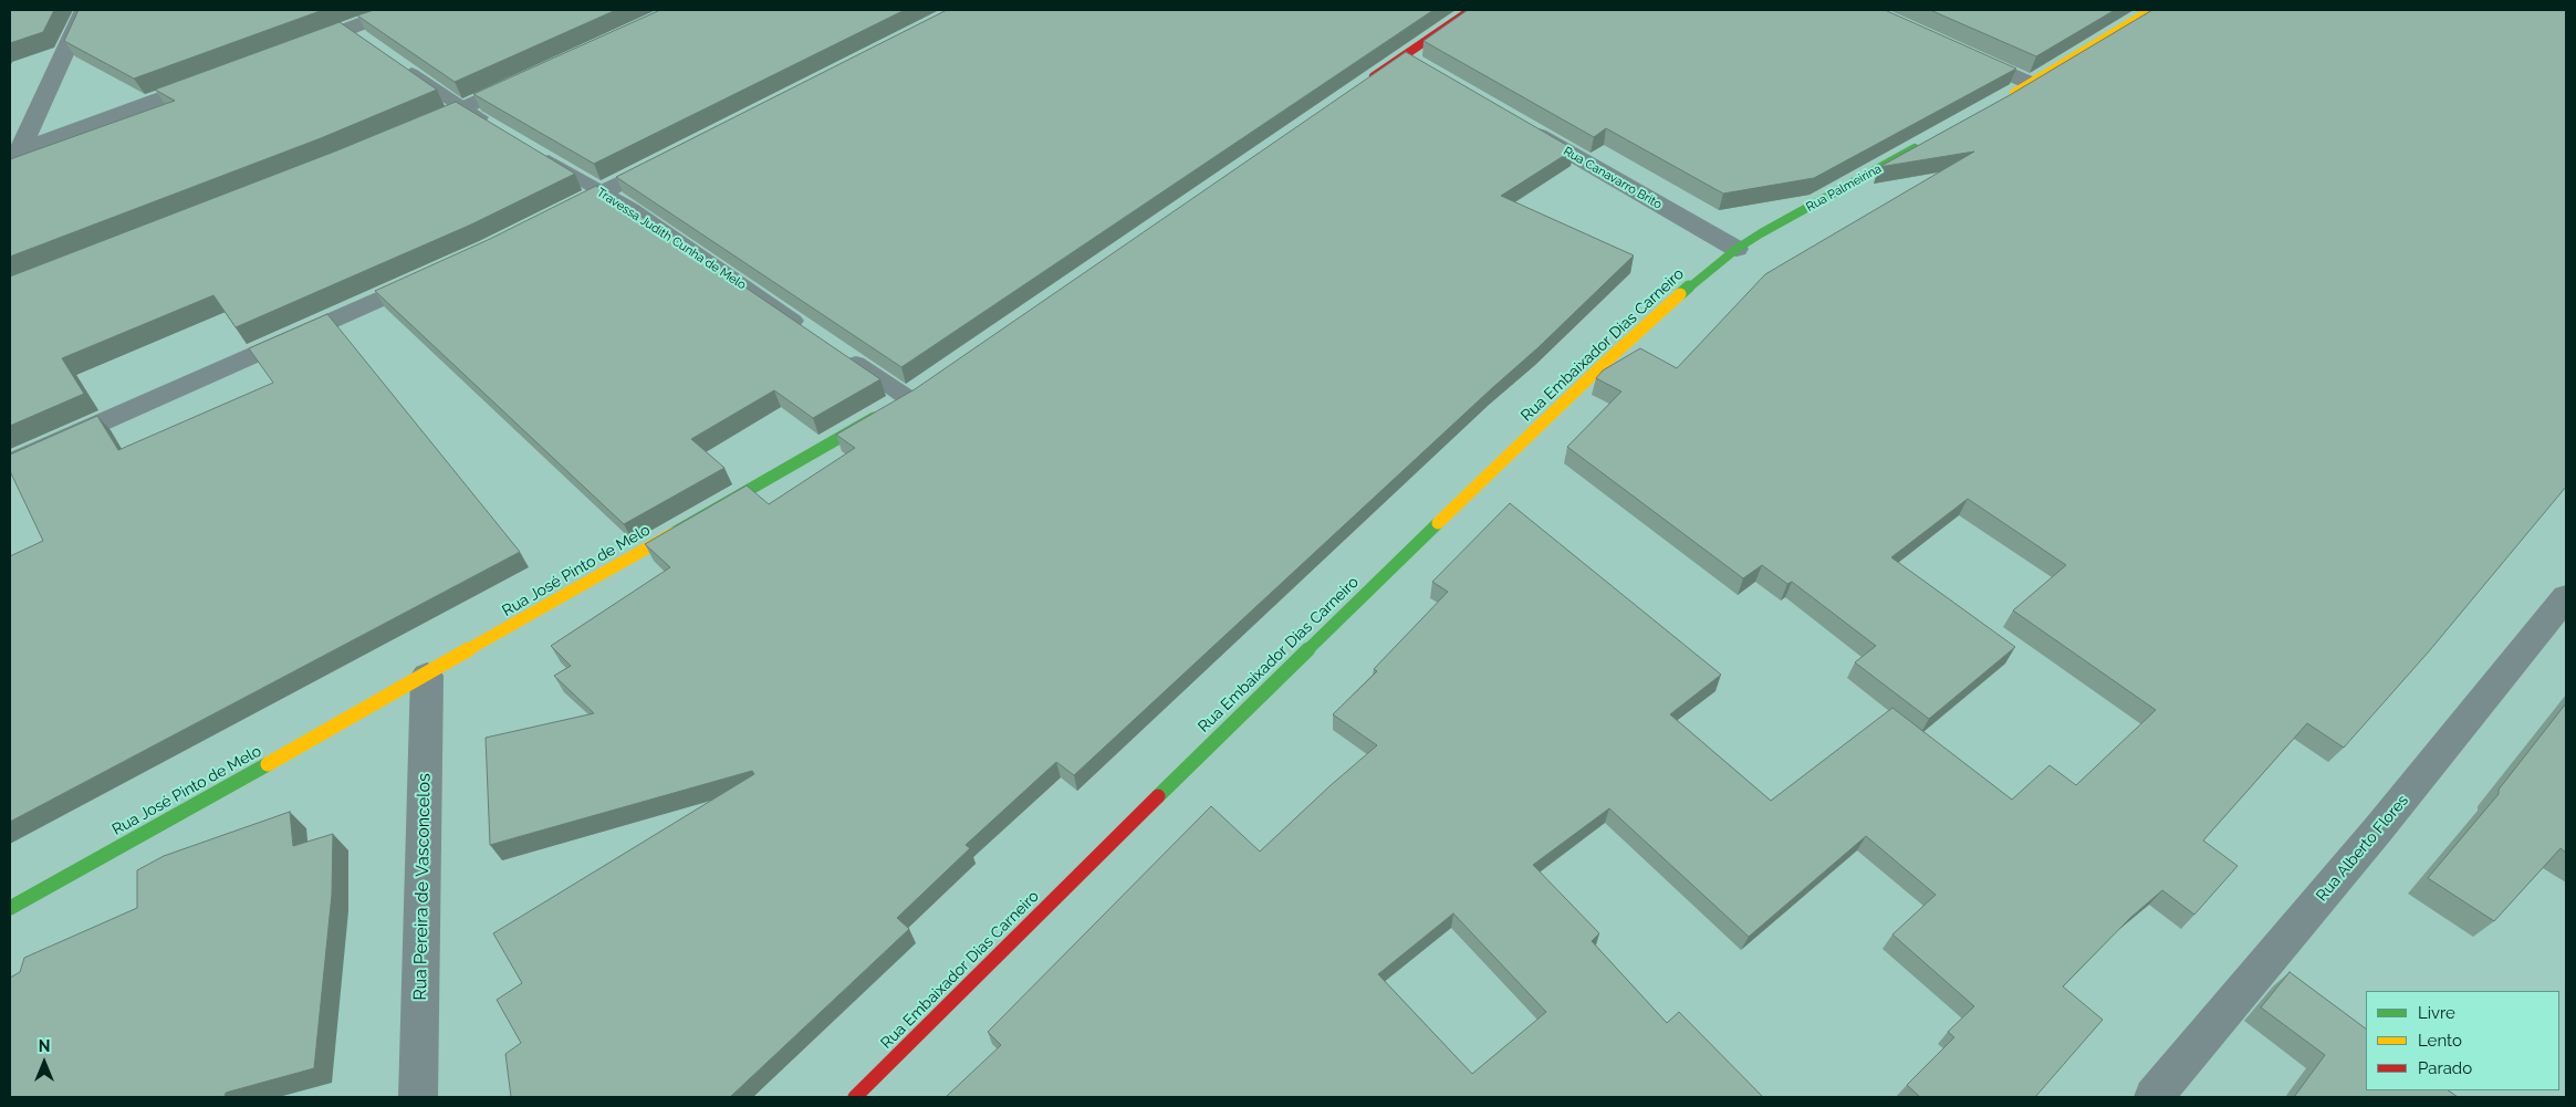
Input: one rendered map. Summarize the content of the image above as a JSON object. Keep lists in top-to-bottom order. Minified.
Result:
{"streets":{"street":["Rua Canavarro Brito","Rua Palmeirina","Rua Embaixador Dias Carneiro","Rua José Pinto de Melo","Rua Alberto Flores","Rua Pereira de Vasconcelos"],"lane":["Travessa Judith Cunha de Melo"]},"crossings":[["Rua Canavarro Brito","Rua Palmeirina"],["Rua Canavarro Brito","Rua Embaixador Dias Carneiro"],["Rua Palmeirina","Rua Embaixador Dias Carneiro"],["Rua José Pinto de Melo","Rua Pereira de Vasconcelos"]],"legend":["Livre","Lento","Parado"],"north":"top"}
